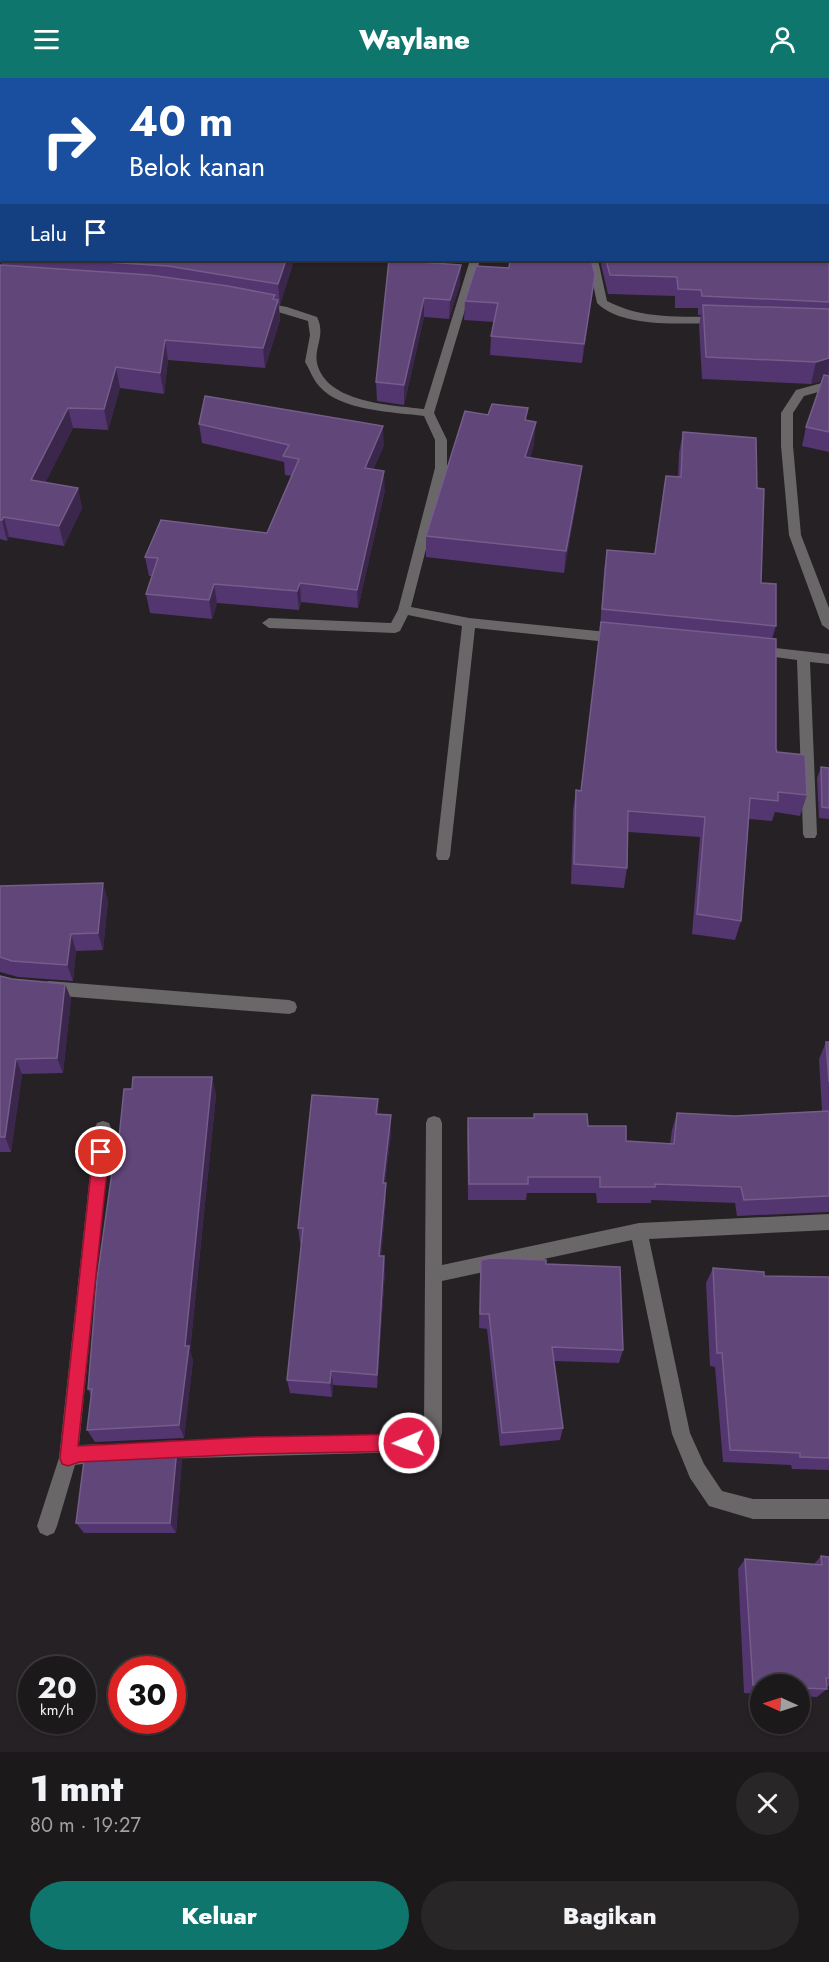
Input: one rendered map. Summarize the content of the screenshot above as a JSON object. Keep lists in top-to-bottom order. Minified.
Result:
{"north":"left","page":{"header":"Waylane","turn":["40 m","Belok kanan"],"then":"Lalu","speed":"20 km/h","limit":"30","heading":["1 mnt","80 m · 19:27"],"buttons":["Keluar","Bagikan"]}}
